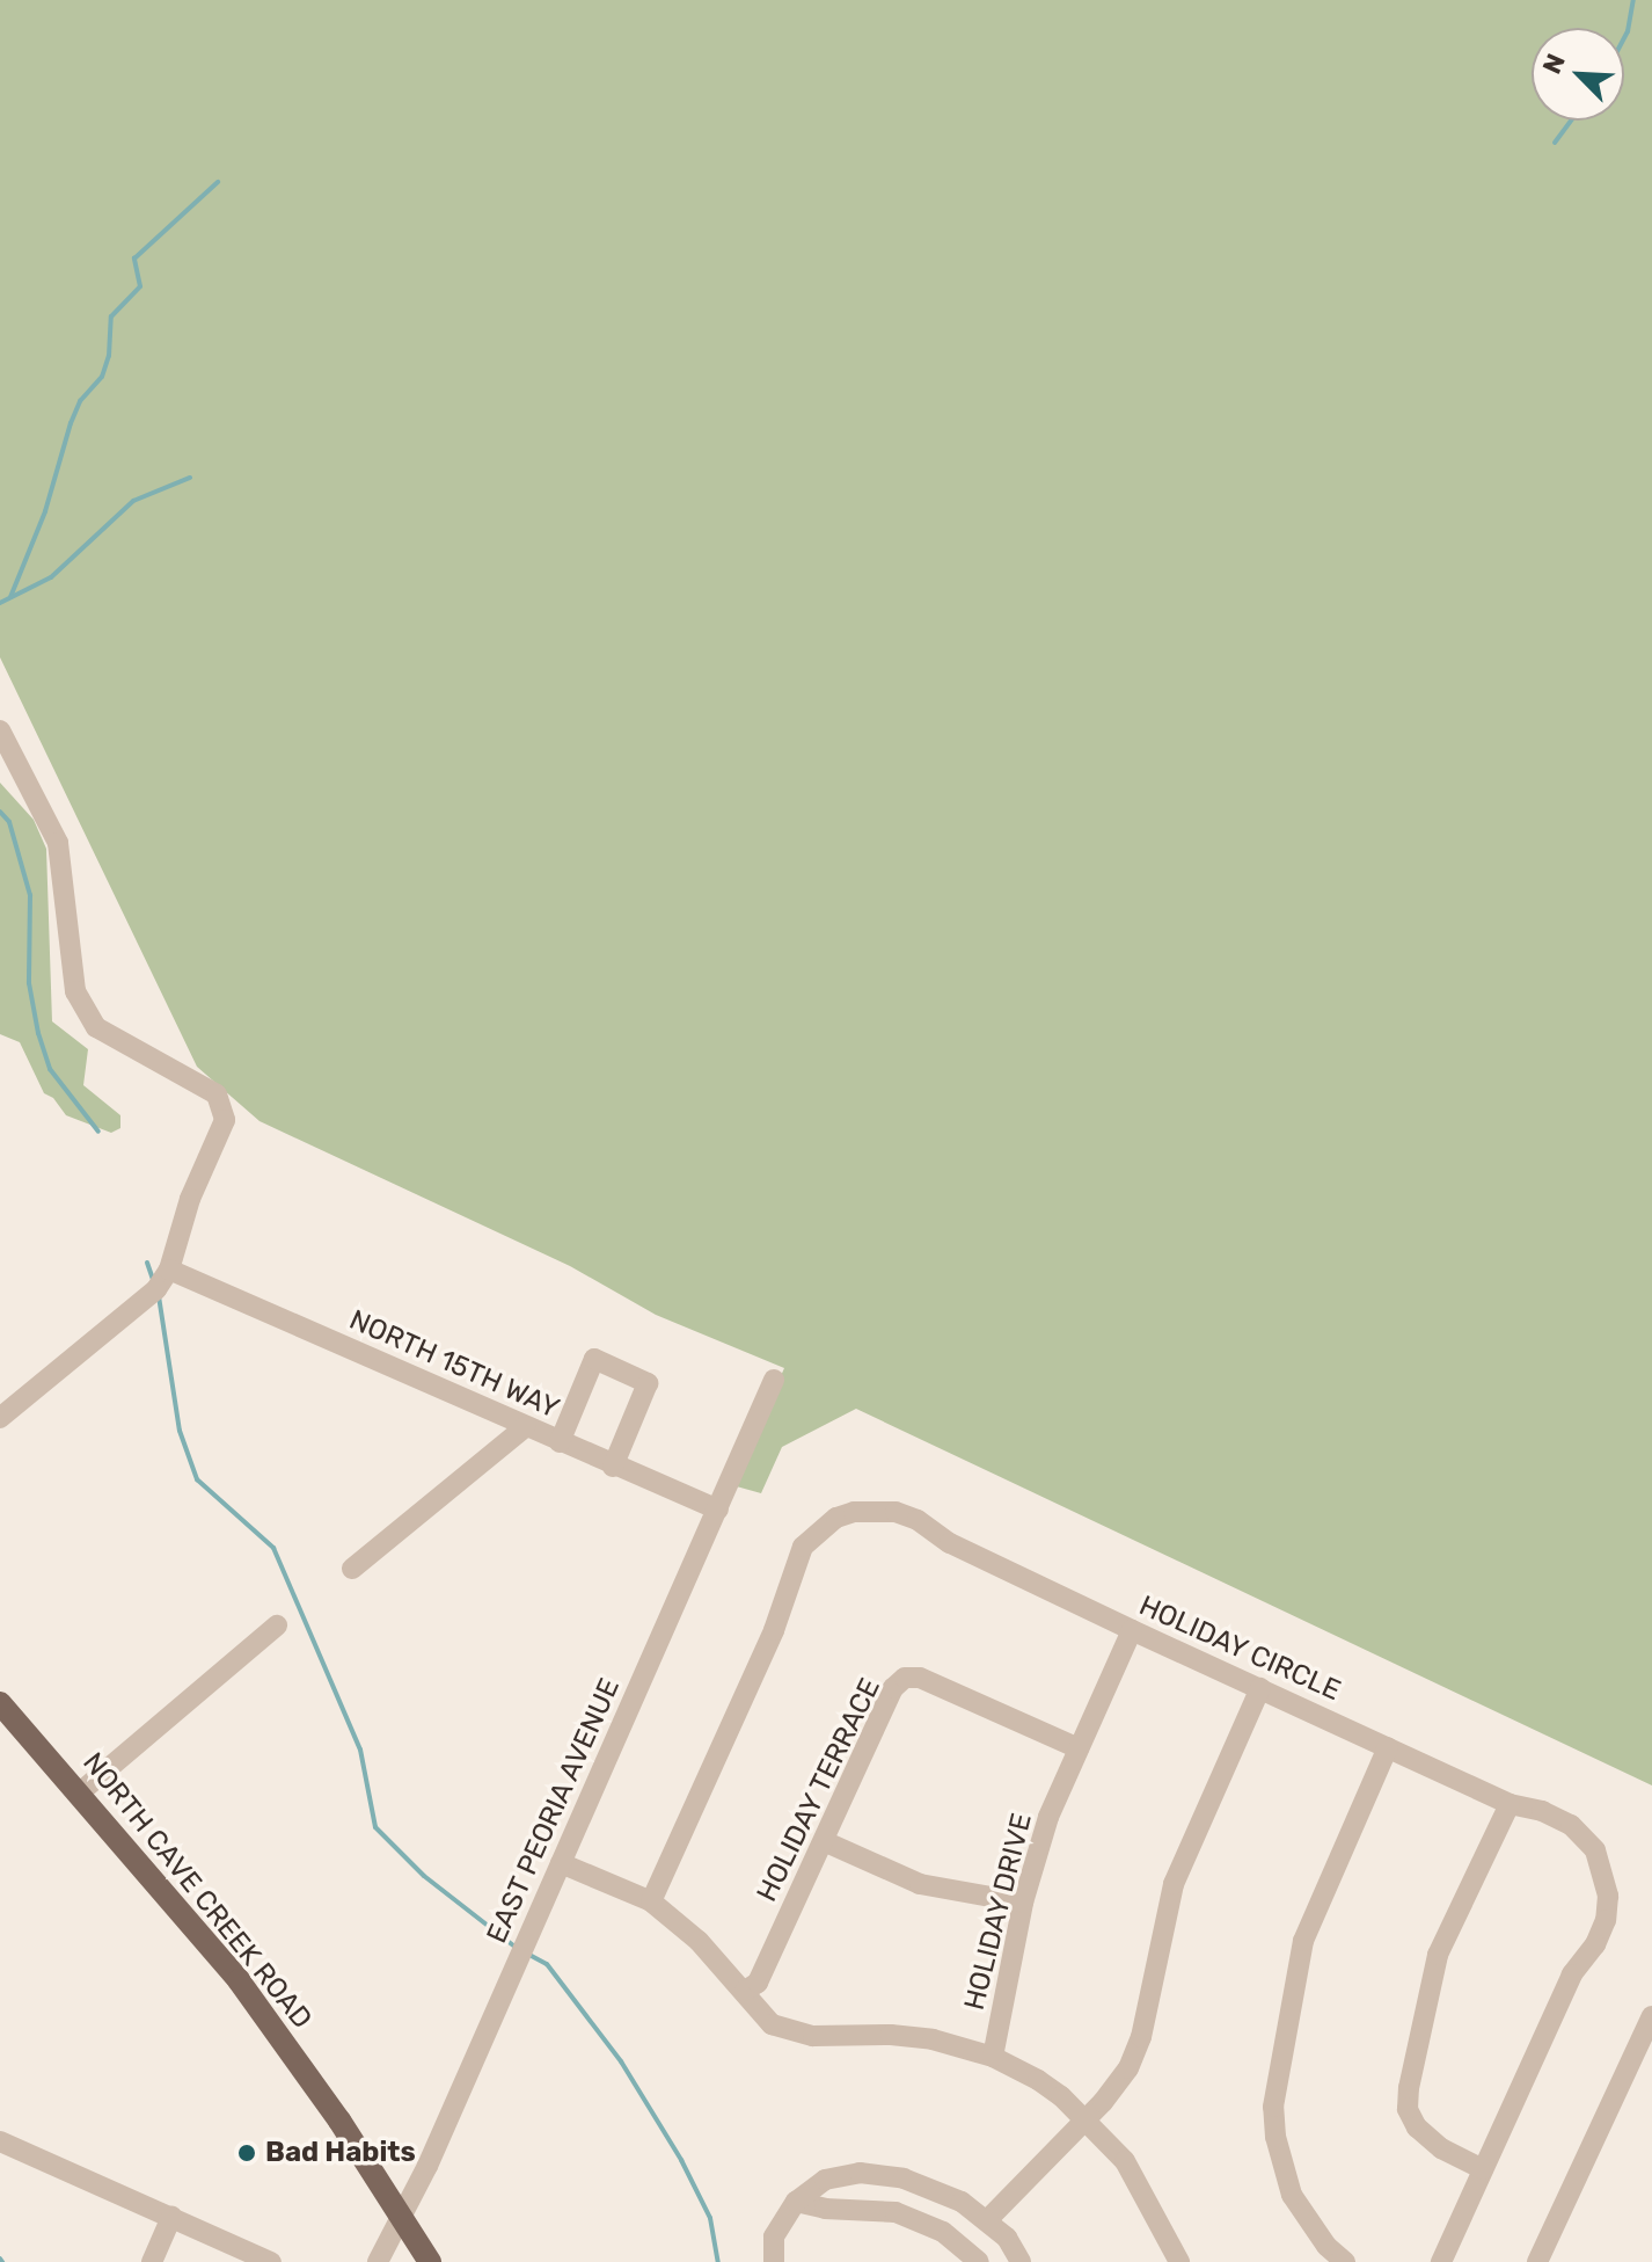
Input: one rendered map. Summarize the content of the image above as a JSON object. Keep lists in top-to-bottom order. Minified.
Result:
{"streets":{"main road":["NORTH CAVE CREEK ROAD"],"street":["NORTH 15TH WAY","HOLIDAY CIRCLE","HOLIDAY TERRACE","EAST PEORIA AVENUE","HOLIDAY DRIVE"]},"crossings":[["NORTH 15TH WAY","EAST PEORIA AVENUE"],["HOLIDAY CIRCLE","HOLIDAY DRIVE"],["HOLIDAY TERRACE","HOLIDAY DRIVE"],["EAST PEORIA AVENUE","NORTH CAVE CREEK ROAD"]],"places":["Bad Habits"],"north":"top left"}
